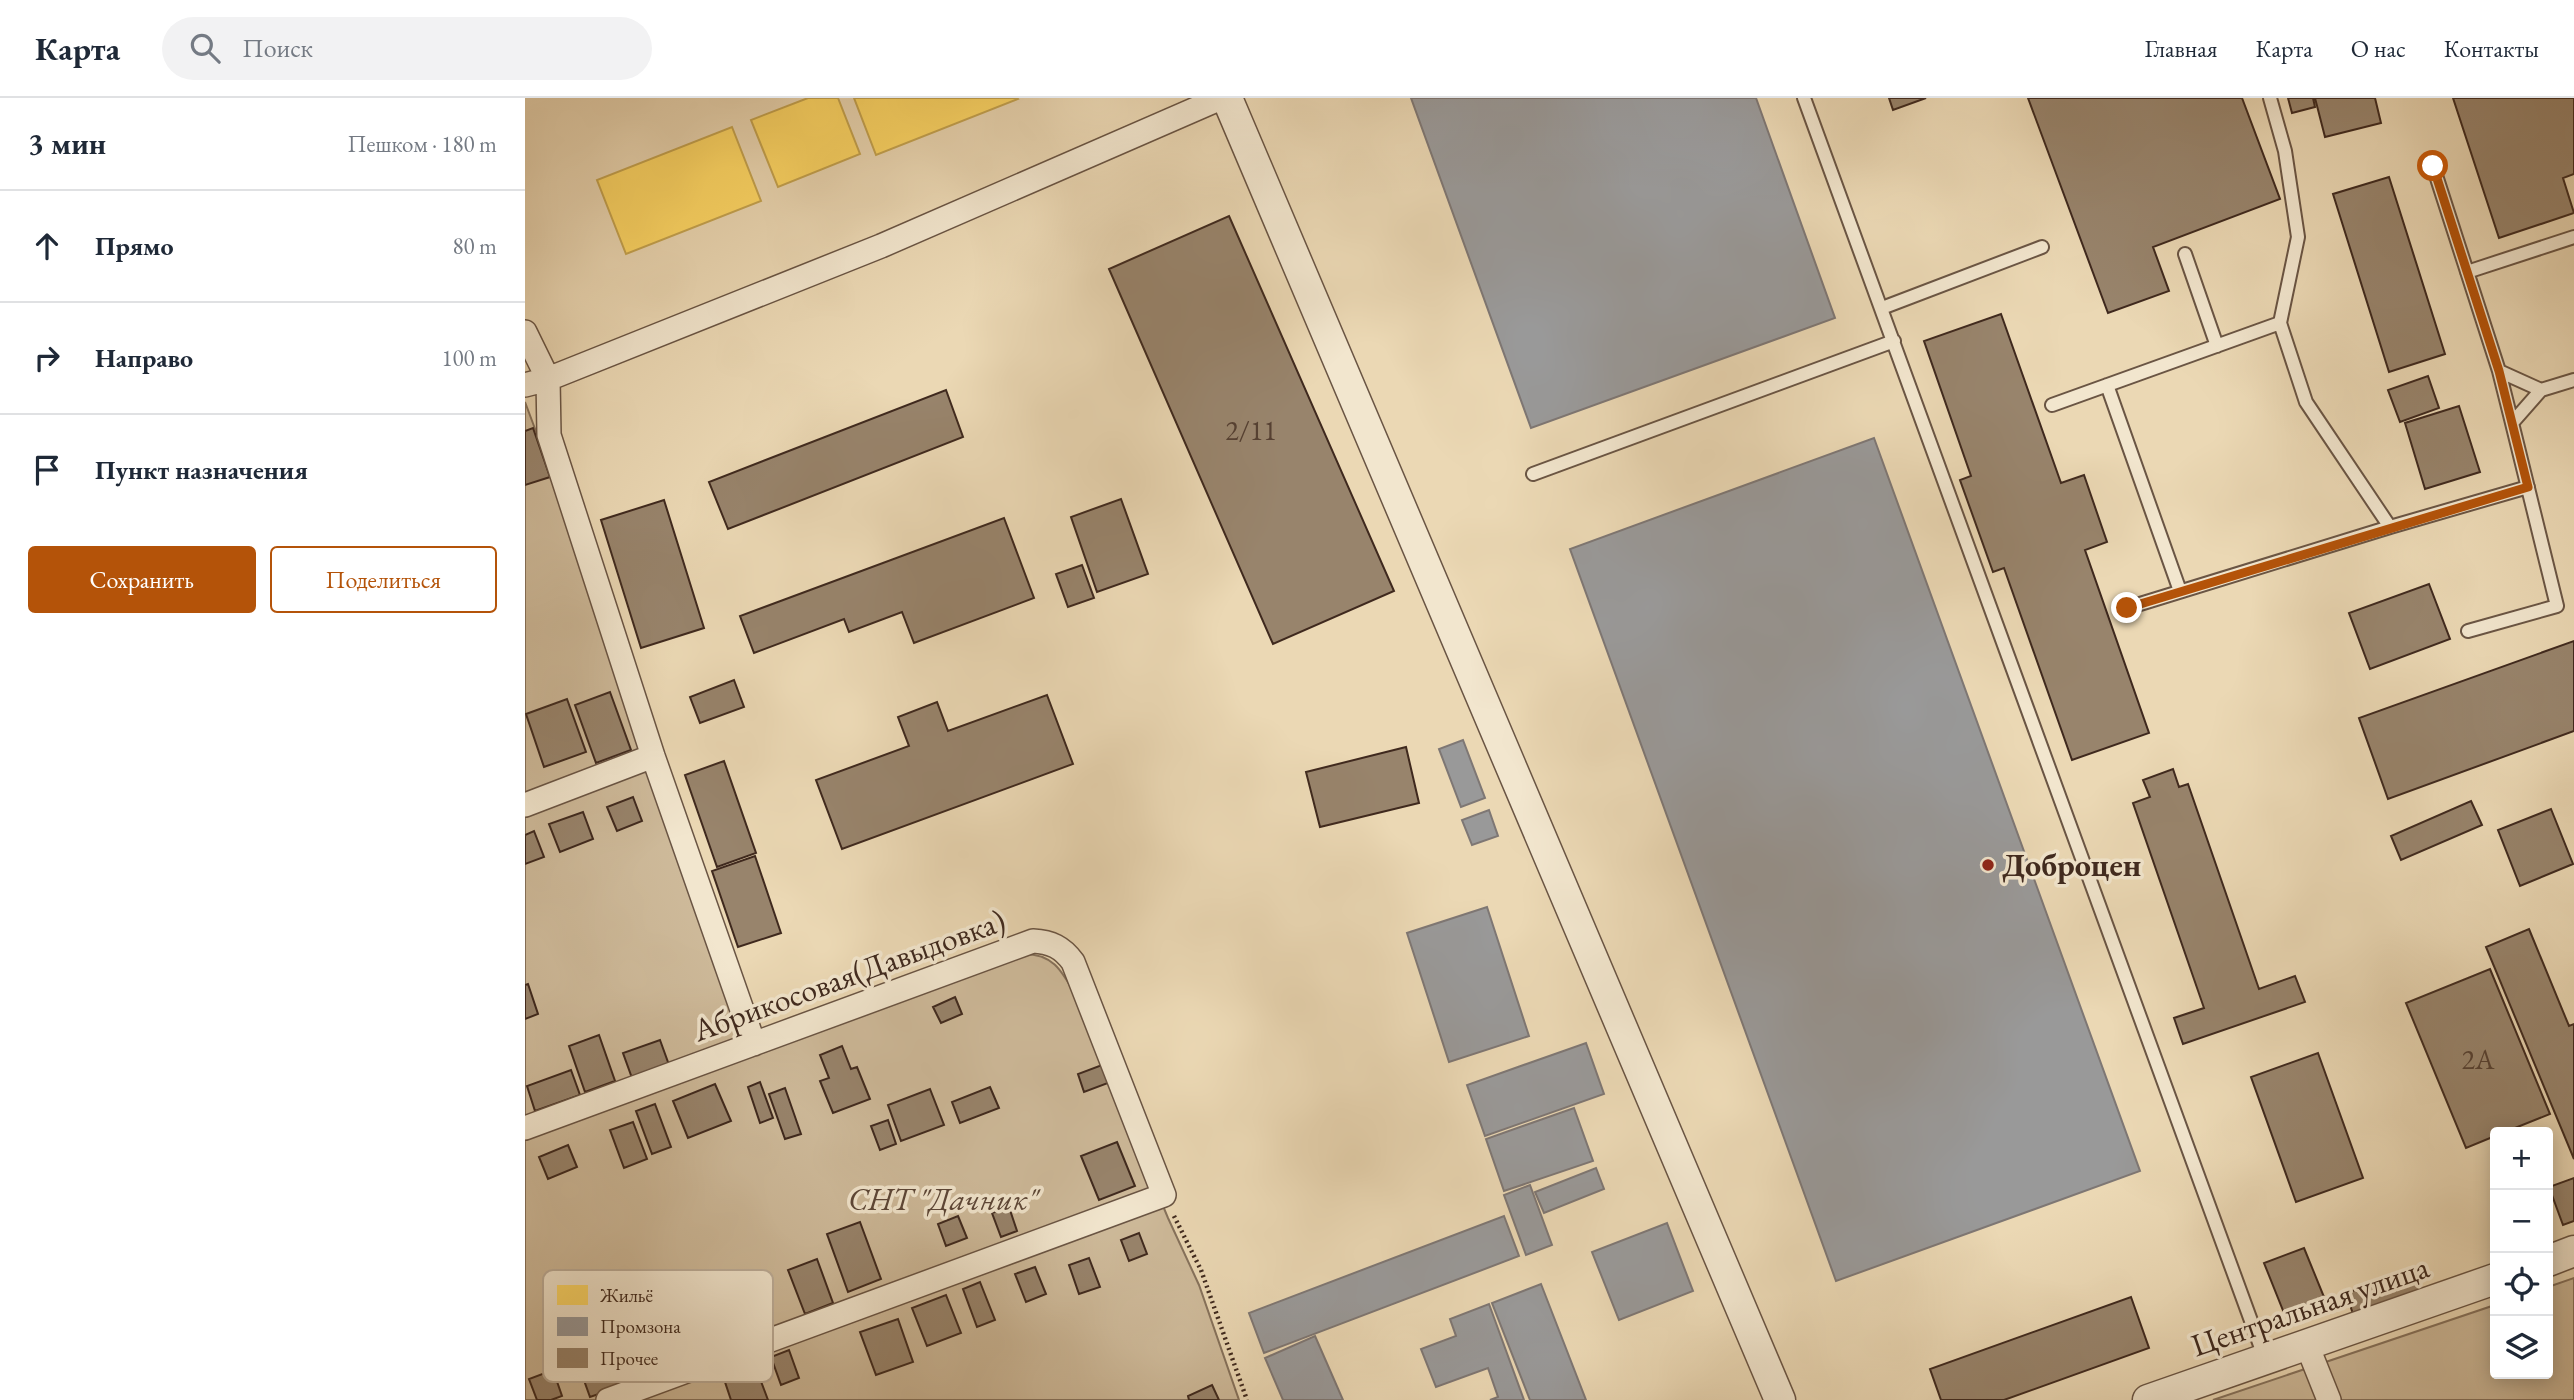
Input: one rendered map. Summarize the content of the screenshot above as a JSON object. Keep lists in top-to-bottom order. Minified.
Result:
{"streets":{"street":["Абрикосовая(Давыдовка)","Центральная улица"]},"parks":["СНТ \"Дачник\""],"places":["Доброцен"],"house_numbers":["2/11","2А"],"legend":["Жильё","Промзона","Прочее"],"page":{"header":"Карта","search":"Поиск","nav":["Главная","Карта","О нас","Контакты"],"heading":["3 мин","Пешком · 180 m"],"list":[["Прямо","80 m"],["Направо","100 m"],"Пункт назначения"],"buttons":["Сохранить","Поделиться"],"map_buttons":["+","−"]}}
